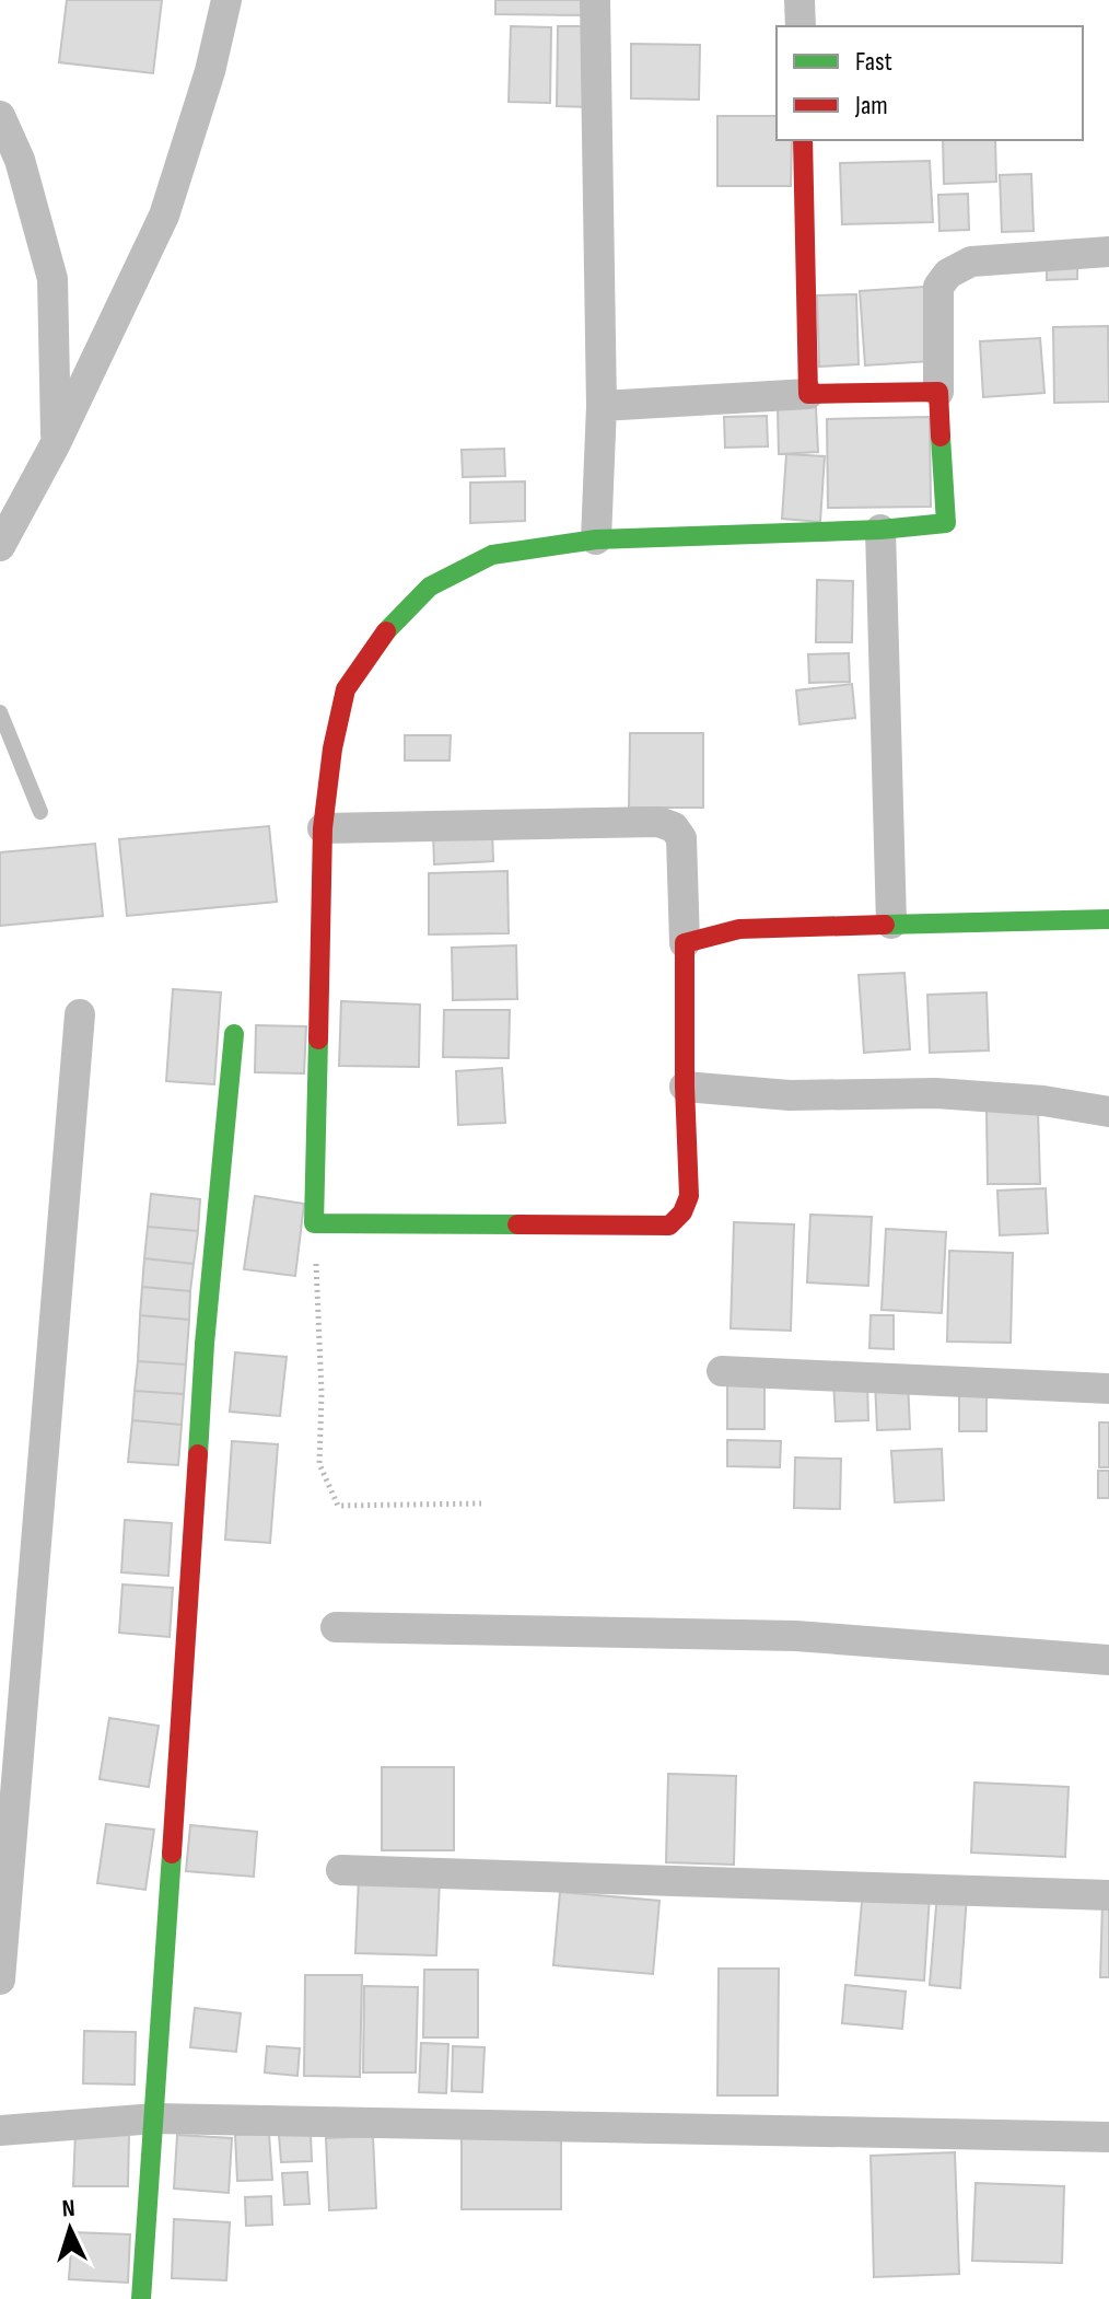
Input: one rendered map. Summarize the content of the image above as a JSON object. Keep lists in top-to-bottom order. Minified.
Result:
{"legend":["Fast","Jam"],"north":"top"}
